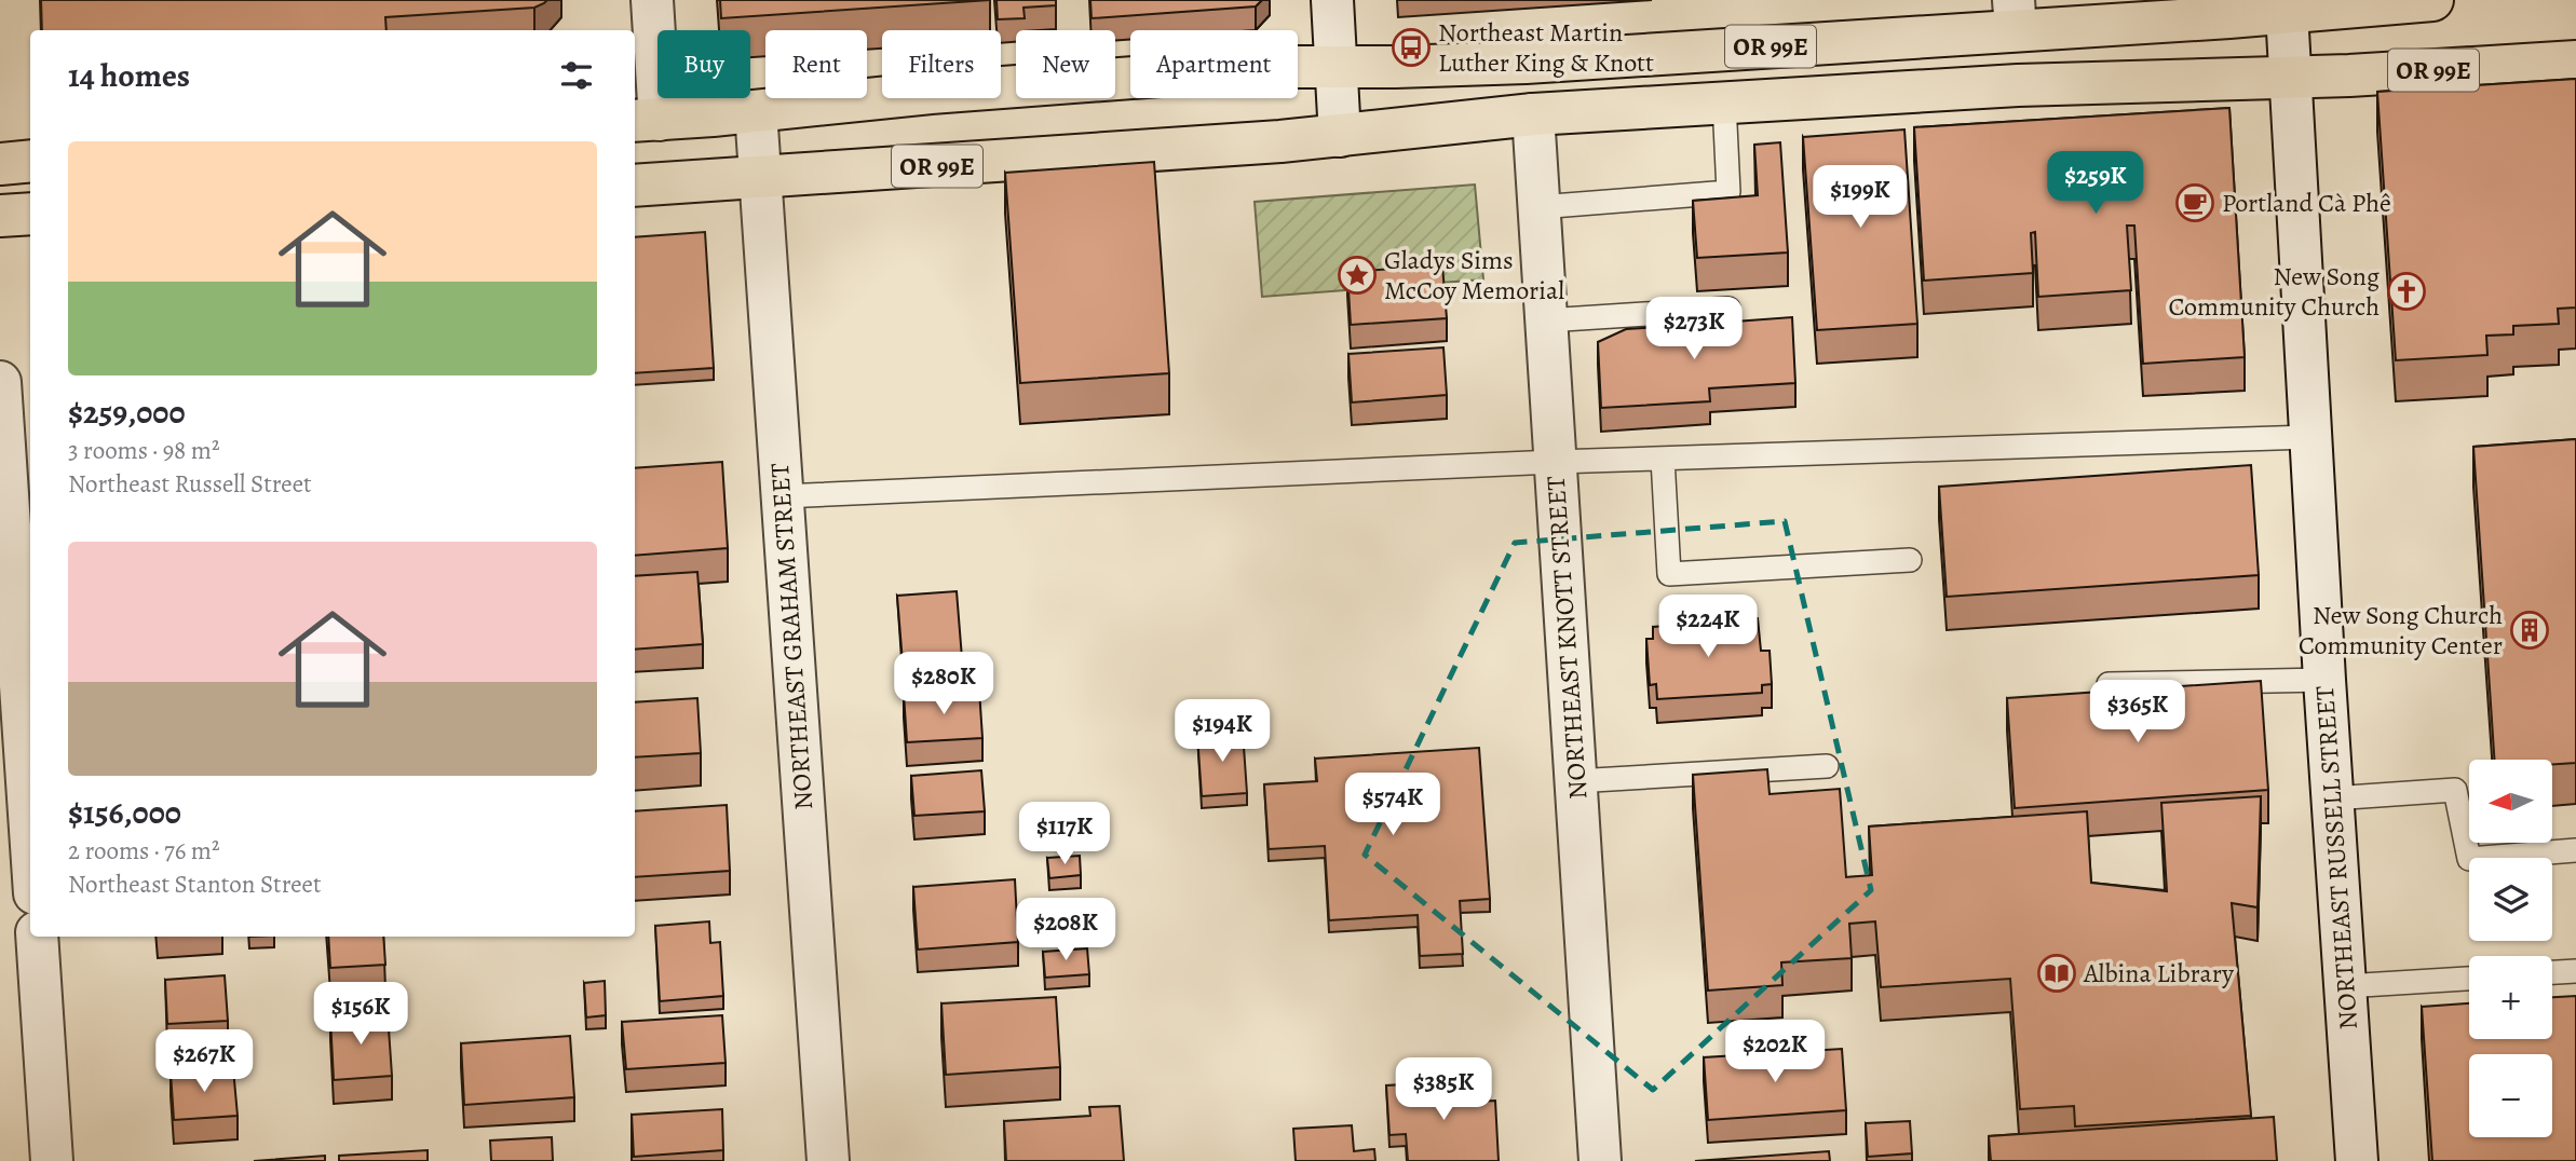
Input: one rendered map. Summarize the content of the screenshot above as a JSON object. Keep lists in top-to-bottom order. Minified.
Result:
{"streets":{"main road":["OR 99E"],"street":["NORTHEAST GRAHAM STREET","NORTHEAST KNOTT STREET","NORTHEAST RUSSELL STREET"]},"crossings":[["OR 99E","NORTHEAST GRAHAM STREET"],["OR 99E","NORTHEAST KNOTT STREET"],["OR 99E","NORTHEAST RUSSELL STREET"]],"places":{"bus stop":["Northeast Martin Luther King & Knott"],"cafe":["Portland Cà Phê"],"place":["Gladys Sims McCoy Memorial"],"church":["New Song Community Church"],"building":["New Song Church Community Center"],"library":["Albina Library"]},"north":"left","page":{"chip":["Buy","Rent","Filters","New","Apartment"],"heading":"14 homes","list":[{"name":"$259,000","note":"3 rooms · 98 m² · Northeast Russell Street"},{"name":"$156,000","note":"2 rooms · 76 m² · Northeast Stanton Street"}],"price":["$259K","$199K","$273K","$224K","$280K","$365K","$194K","$574K","$117K","$208K","$156K","$202K","$267K","$385K"],"map_buttons":["+","−"]}}
